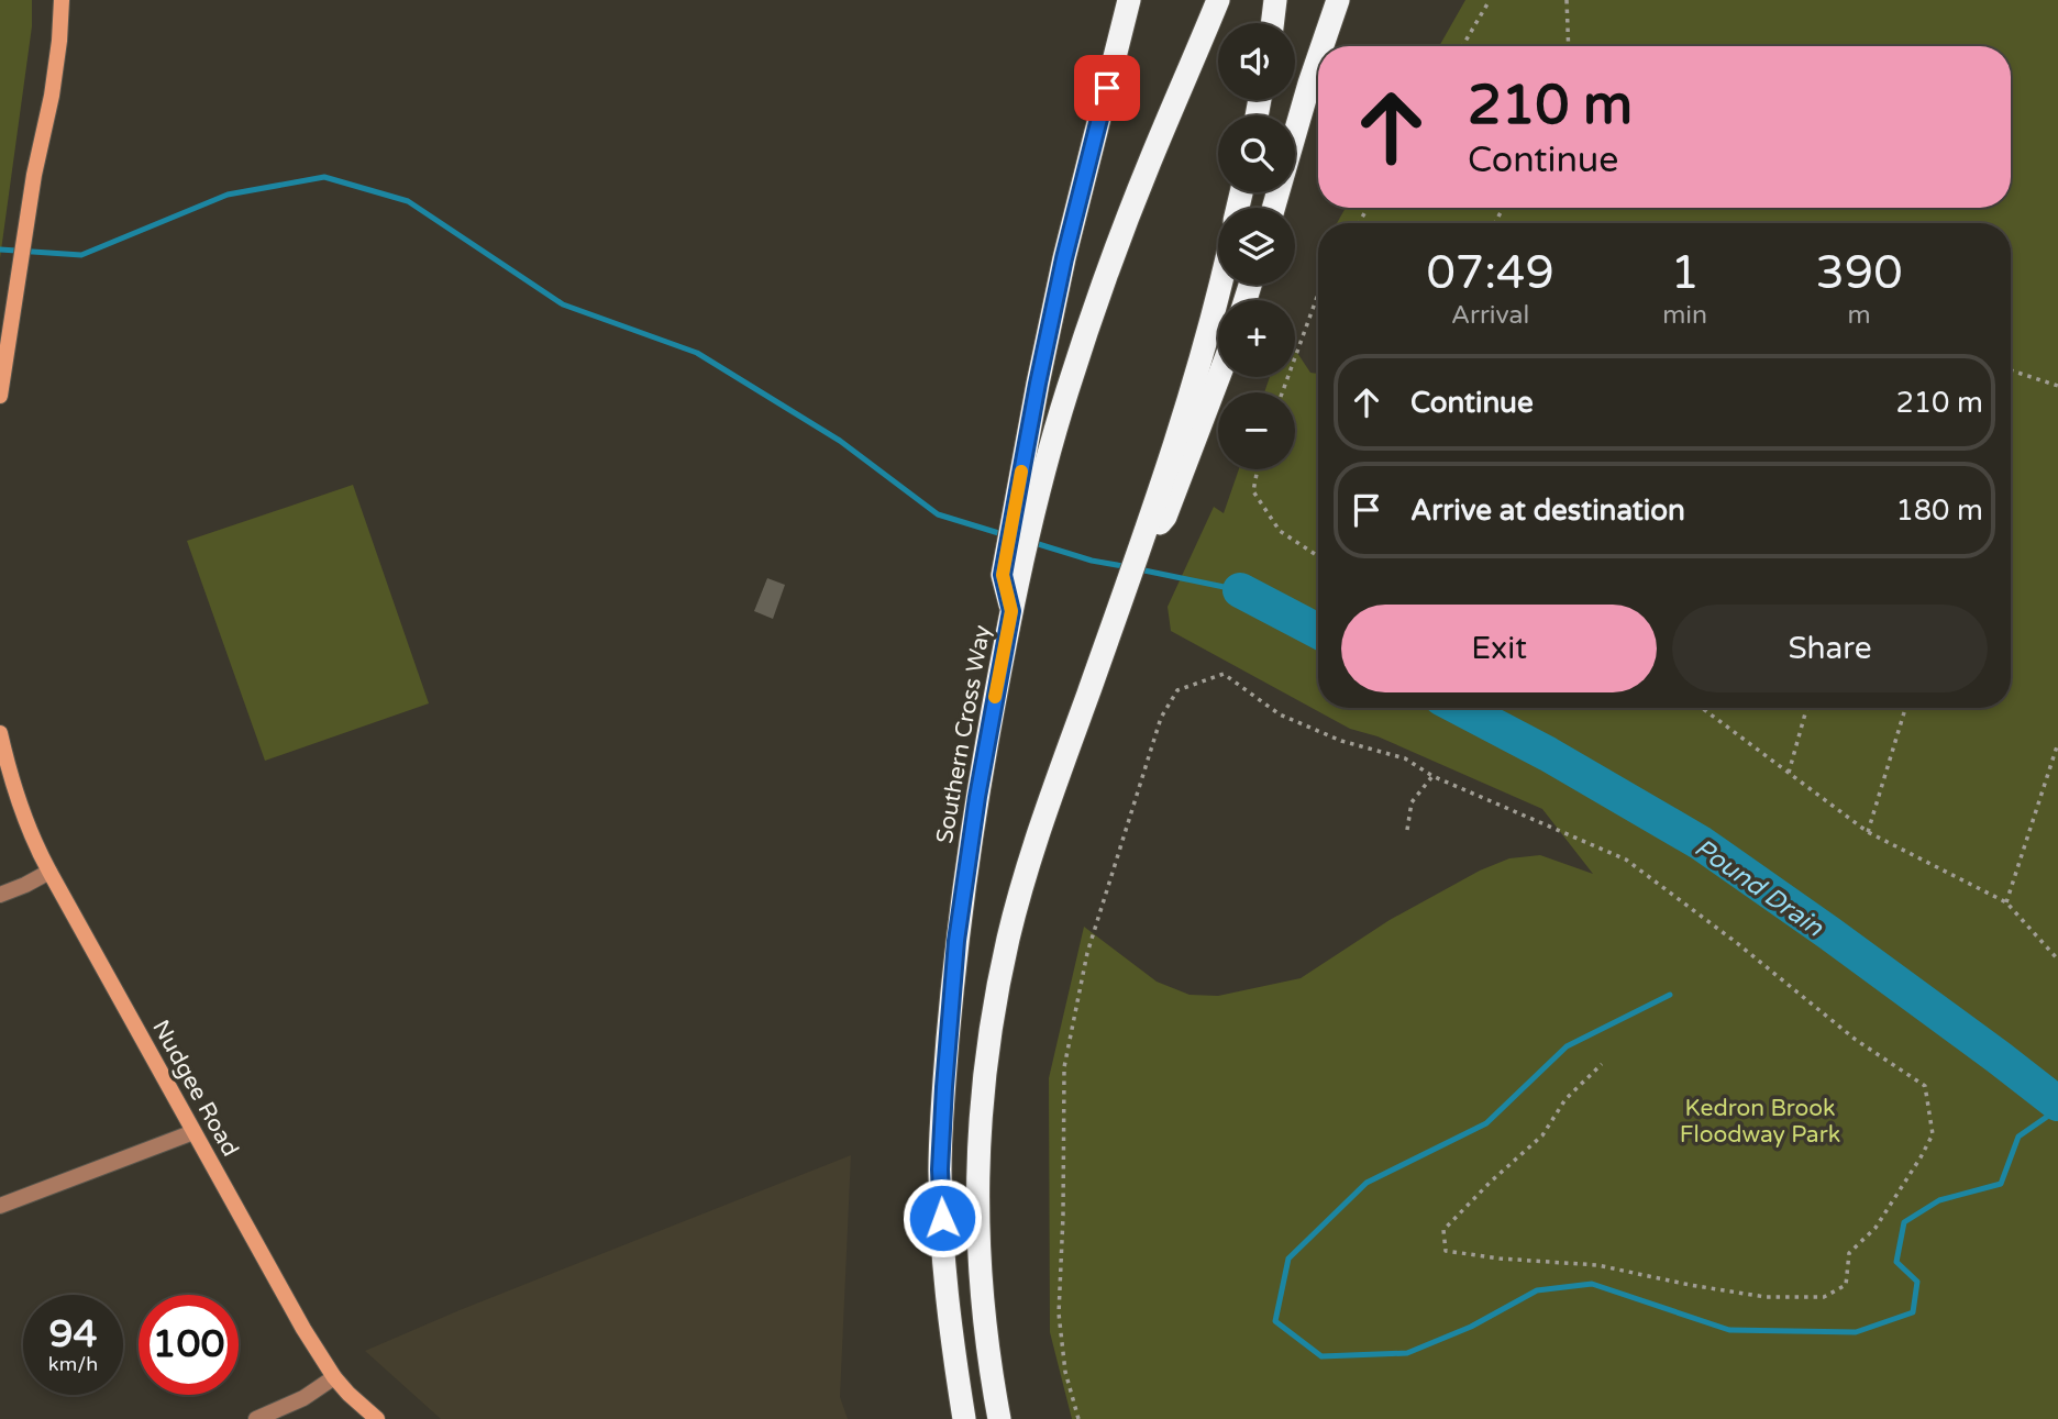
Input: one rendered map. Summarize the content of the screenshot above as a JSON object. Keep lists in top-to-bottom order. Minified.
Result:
{"streets":{"highway":["Southern Cross Way"],"main road":["Nudgee Road"]},"water":["Pound Drain"],"parks":["Kedron Brook Floodway Park"],"page":{"map_buttons":["+","−"],"turn":["210 m","Continue"],"eta":["07:49","Arrival","1","min","390","m"],"list":[{"name":"Continue","value":"210 m"},{"name":"Arrive at destination","value":"180 m"}],"buttons":["Exit","Share"],"speed":"94 km/h","limit":"100"}}
